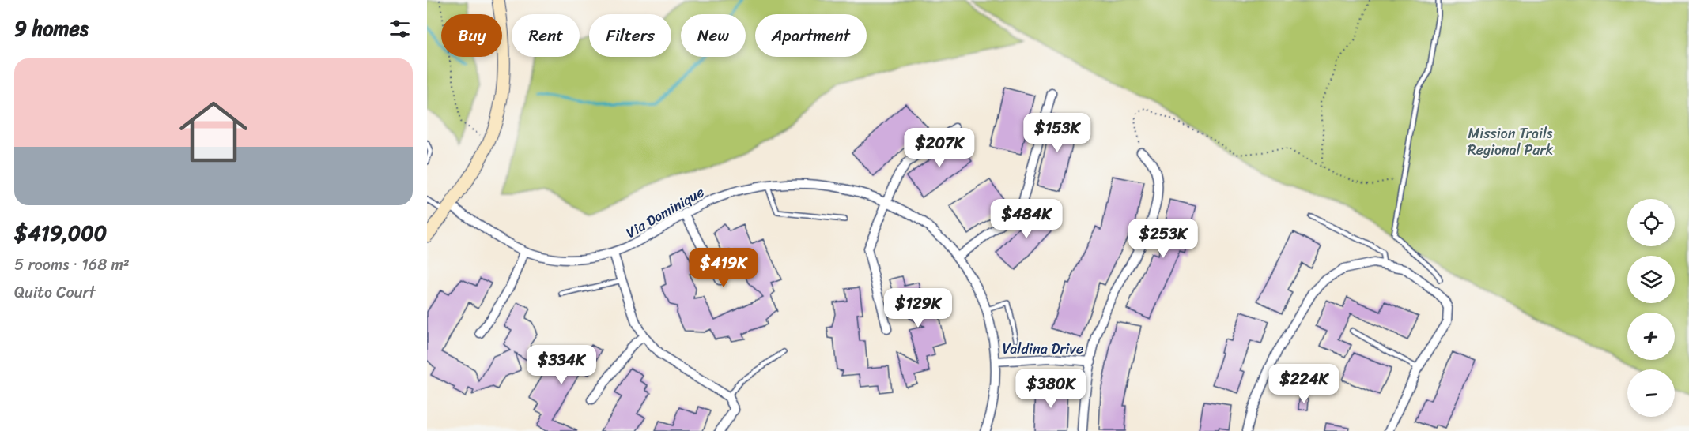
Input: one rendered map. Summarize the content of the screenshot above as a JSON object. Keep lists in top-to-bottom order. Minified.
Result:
{"streets":{"street":["Via Dominique","Valdina Drive"]},"crossings":[["Via Dominique","Valdina Drive"]],"parks":["Mission Trails Regional Park"],"page":{"heading":"9 homes","chip":["Buy","Rent","Filters","New","Apartment"],"list":[{"name":"$419,000","note":"5 rooms · 168 m² · Quito Court"}],"price":["$153K","$207K","$484K","$253K","$419K","$129K","$334K","$224K","$380K"],"map_buttons":["+","−"]}}
